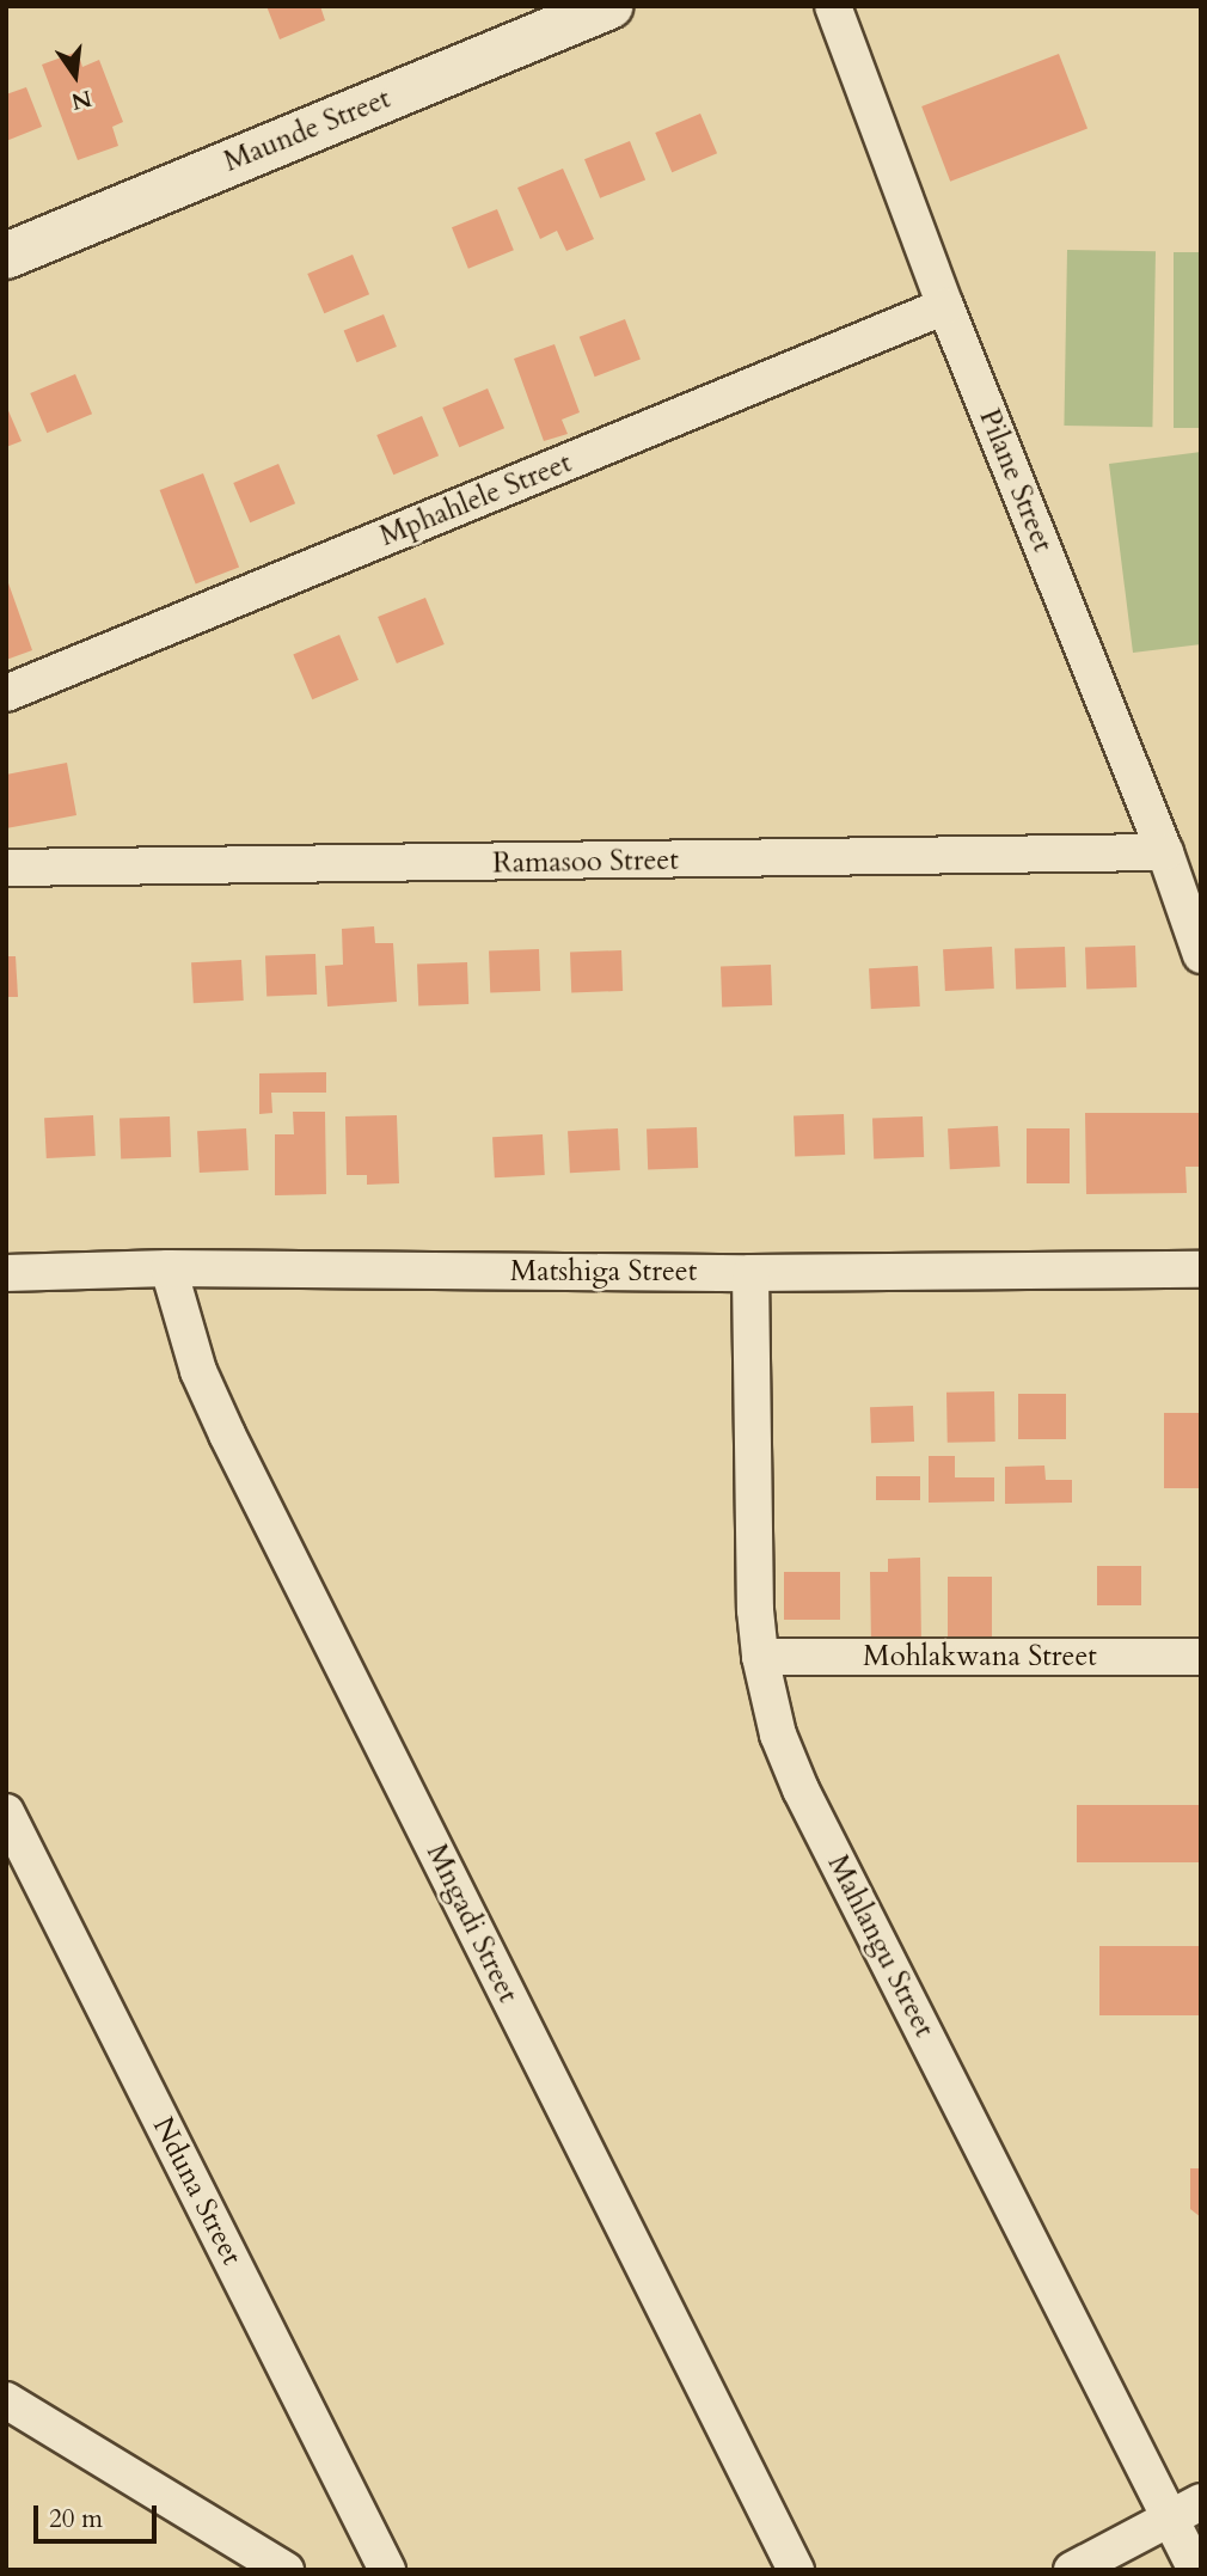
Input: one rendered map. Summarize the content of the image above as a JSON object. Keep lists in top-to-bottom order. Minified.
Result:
{"streets":{"street":["Maunde Street","Pilane Street","Mphahlele Street","Ramasoo Street","Matshiga Street","Mohlakwana Street","Mngadi Street","Mahlangu Street","Nduna Street"]},"crossings":[["Pilane Street","Mphahlele Street"],["Pilane Street","Ramasoo Street"],["Matshiga Street","Mngadi Street"],["Matshiga Street","Mahlangu Street"],["Mohlakwana Street","Mahlangu Street"]],"scale_bar":"20 m","north":"bottom"}
